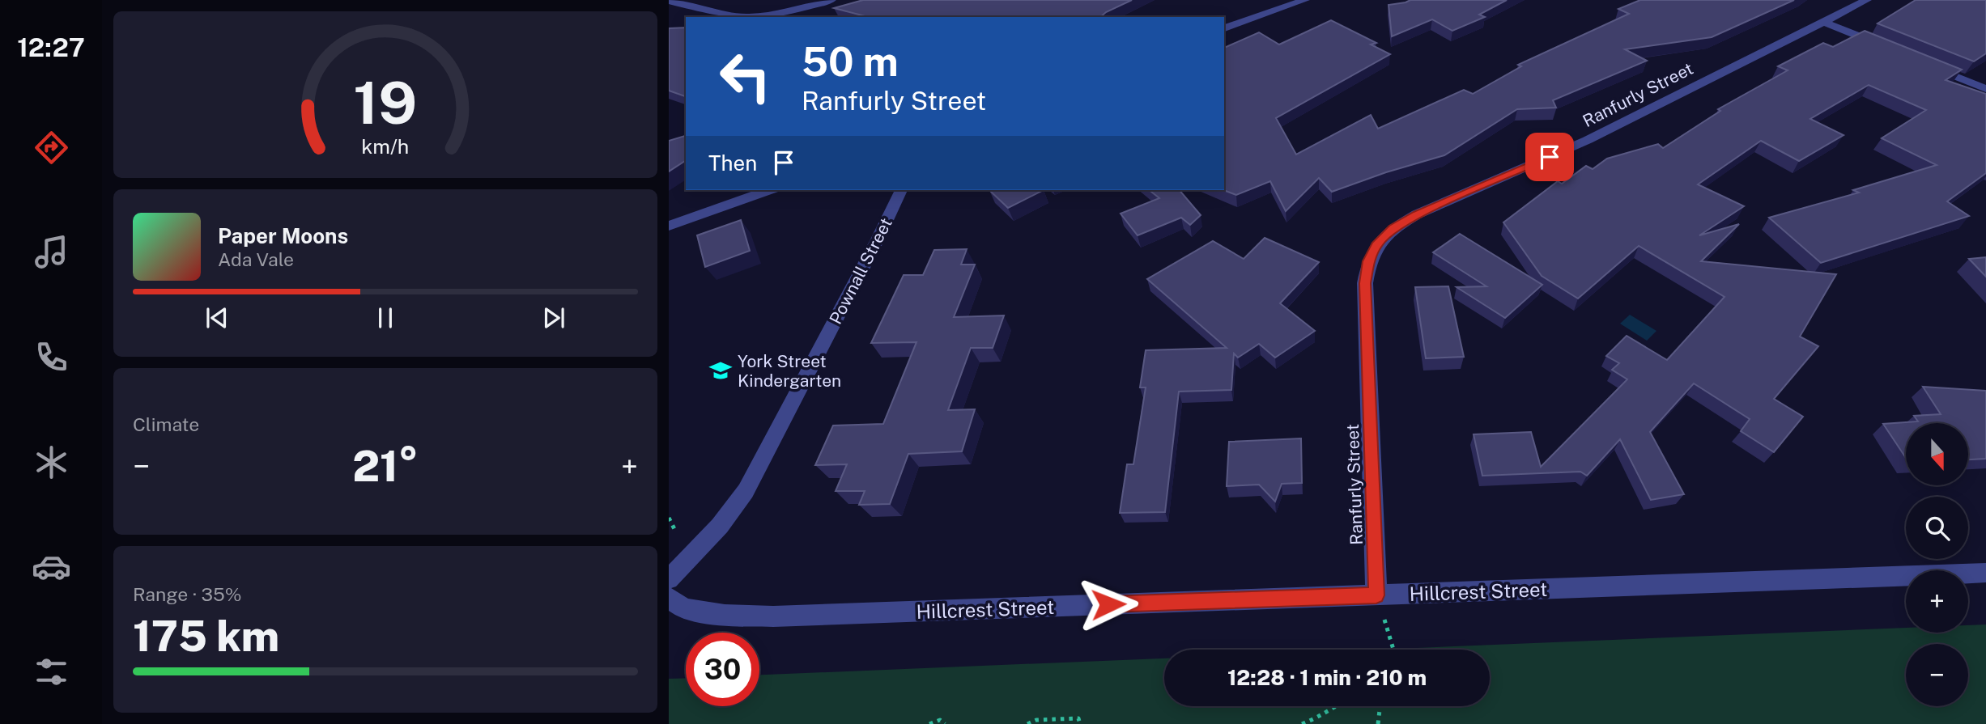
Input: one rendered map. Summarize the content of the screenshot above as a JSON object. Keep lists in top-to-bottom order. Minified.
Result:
{"streets":{"street":["Ranfurly Street","Pownall Street","Hillcrest Street"]},"crossings":[["Ranfurly Street","Hillcrest Street"]],"places":{"school or university":["York Street Kindergarten"]},"north":"bottom","page":{"tabs":"12:27","turn":["50 m","Ranfurly Street"],"then":"Then","song":["Paper Moons","Ada Vale"],"tile":["Climate",["Range · 35%","175 km"]],"map_buttons":["+","−"],"heat":["−","21°","+"],"limit":"30","trip":"12:28 · 1 min · 210 m","gauge":["19","km/h"]}}
